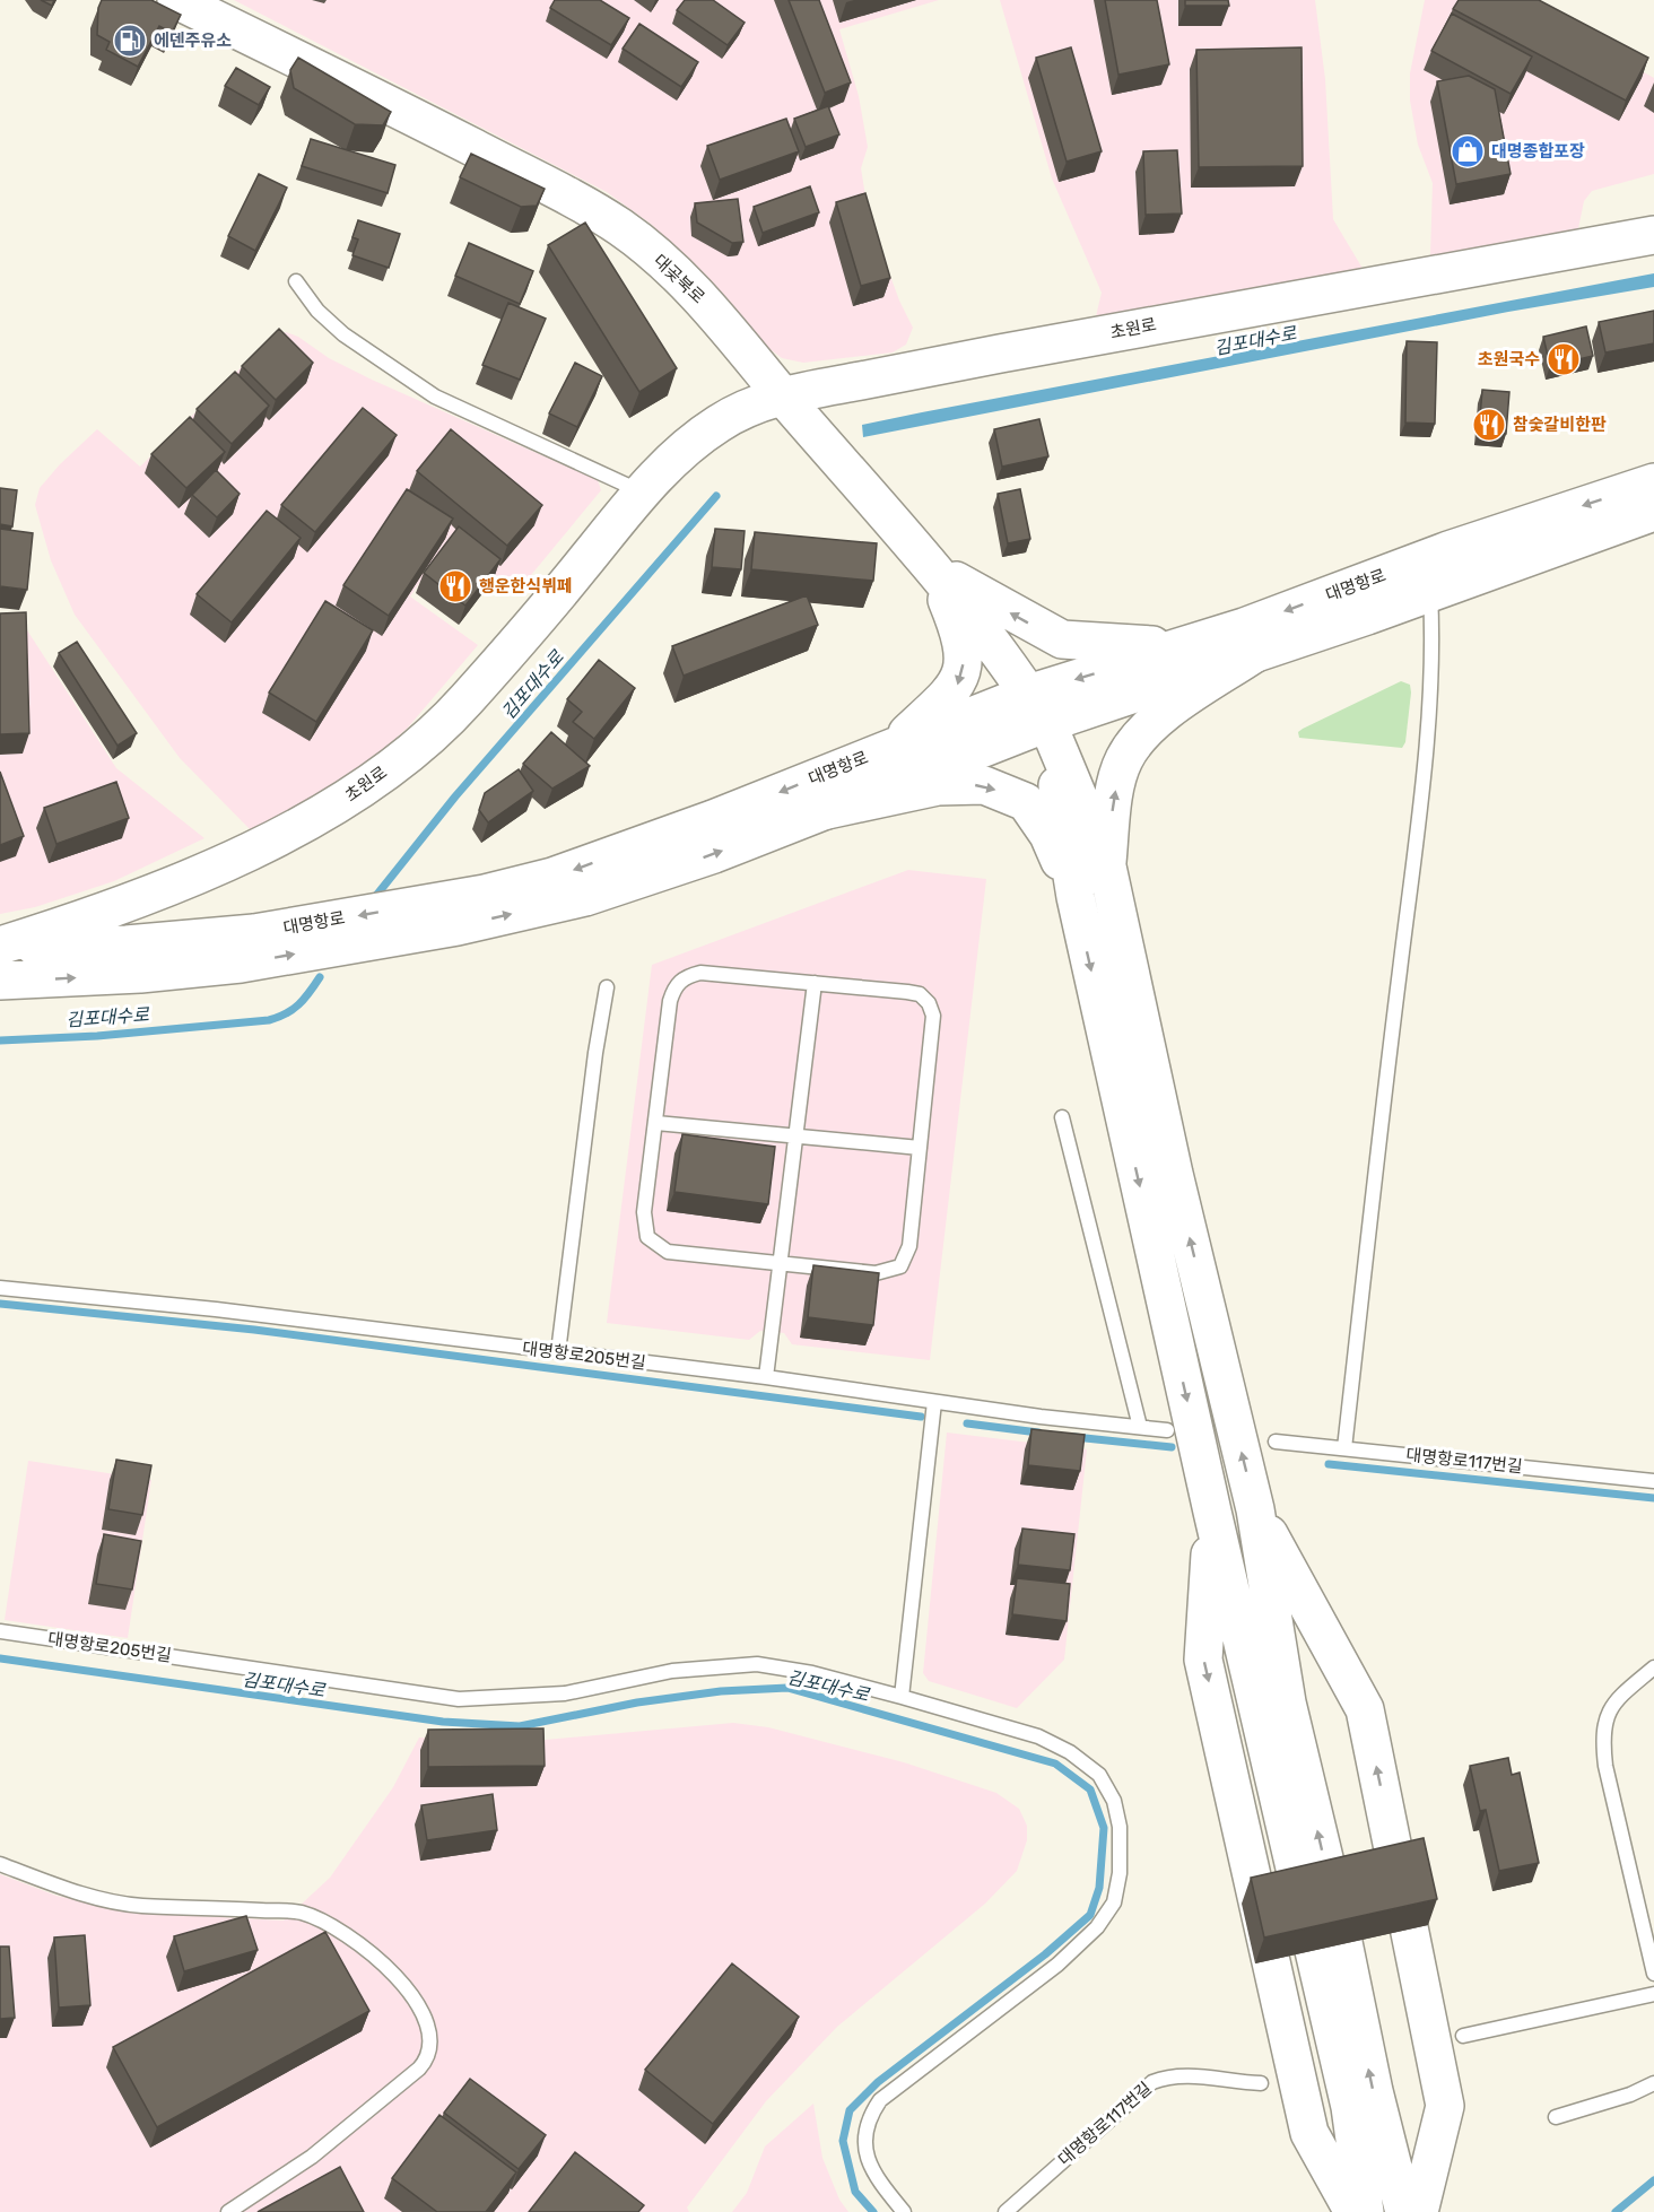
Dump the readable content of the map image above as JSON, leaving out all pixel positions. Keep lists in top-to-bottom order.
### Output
{
  "streets": {
    "main road": ["대곶북로", "초원로", "대명항로"],
    "lane": ["대명항로205번길", "대명항로117번길"]
  },
  "crossings": [
    ["대곶북로", "초원로"],
    ["대곶북로", "대명항로"],
    ["초원로", "대명항로"]
  ],
  "water": ["김포대수로"],
  "places": {
    "fuel station": ["에덴주유소"],
    "shop": ["대명종합포장"],
    "restaurant": ["초원국수", "참숯갈비한판", "행운한식뷔페"]
  }
}
